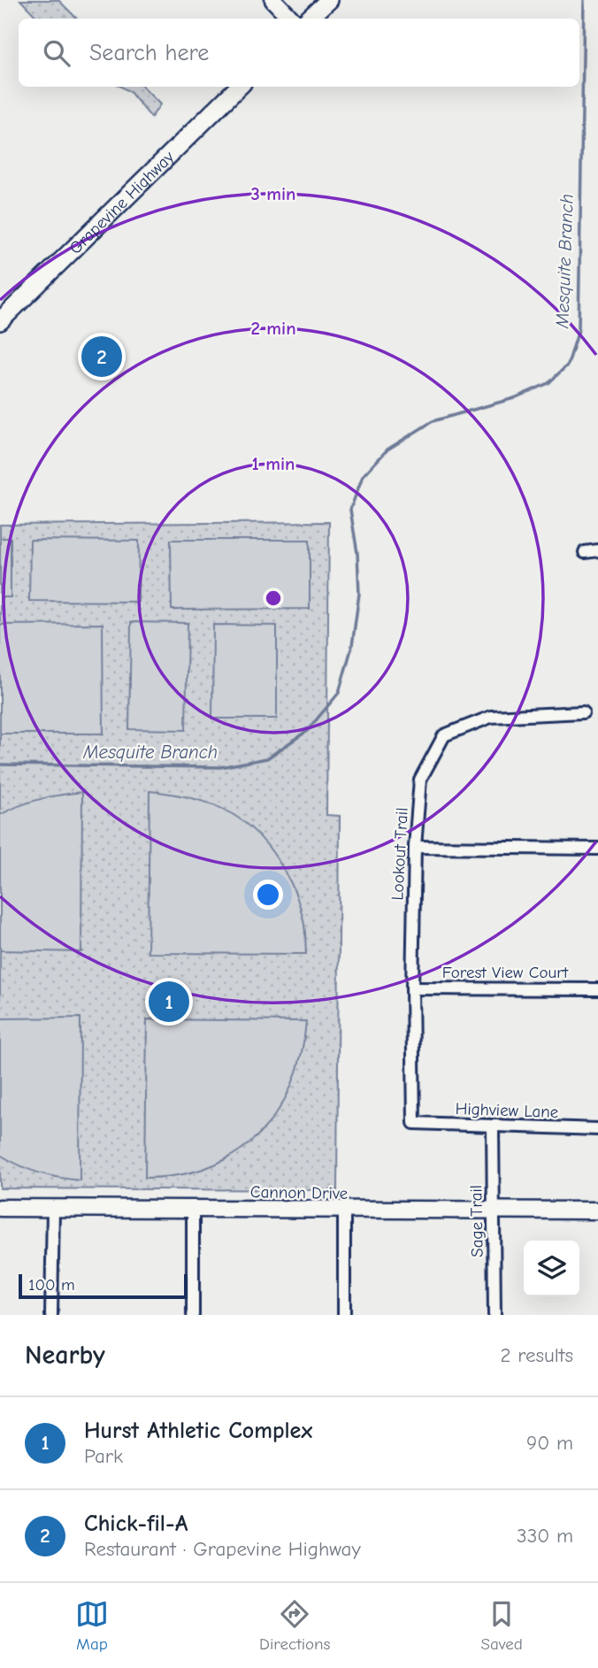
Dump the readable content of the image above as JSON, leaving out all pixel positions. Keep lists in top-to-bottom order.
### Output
{
  "streets": {
    "main road": ["Grapevine Highway"],
    "street": [
      "Lookout Trail",
      "Forest View Court",
      "Highview Lane",
      "Cannon Drive",
      "Sage Trail"
    ]
  },
  "crossings": [
    ["Lookout Trail", "Forest View Court"],
    ["Lookout Trail", "Highview Lane"],
    ["Highview Lane", "Sage Trail"],
    ["Cannon Drive", "Sage Trail"]
  ],
  "water": ["Mesquite Branch"],
  "scale_bar": "100 m",
  "page": {
    "search": "Search here",
    "pins": ["2", "1"],
    "scale": "100 m",
    "heading": ["Nearby", "2 results"],
    "list": [
      {
        "mark": "1",
        "name": "Hurst Athletic Complex",
        "note": "Park",
        "value": "90 m"
      },
      {
        "mark": "2",
        "name": "Chick-fil-A",
        "note": "Restaurant · Grapevine Highway",
        "value": "330 m"
      }
    ],
    "nav": ["Map", "Directions", "Saved"]
  },
  "rings": ["3 min", "2 min", "1 min"]
}
